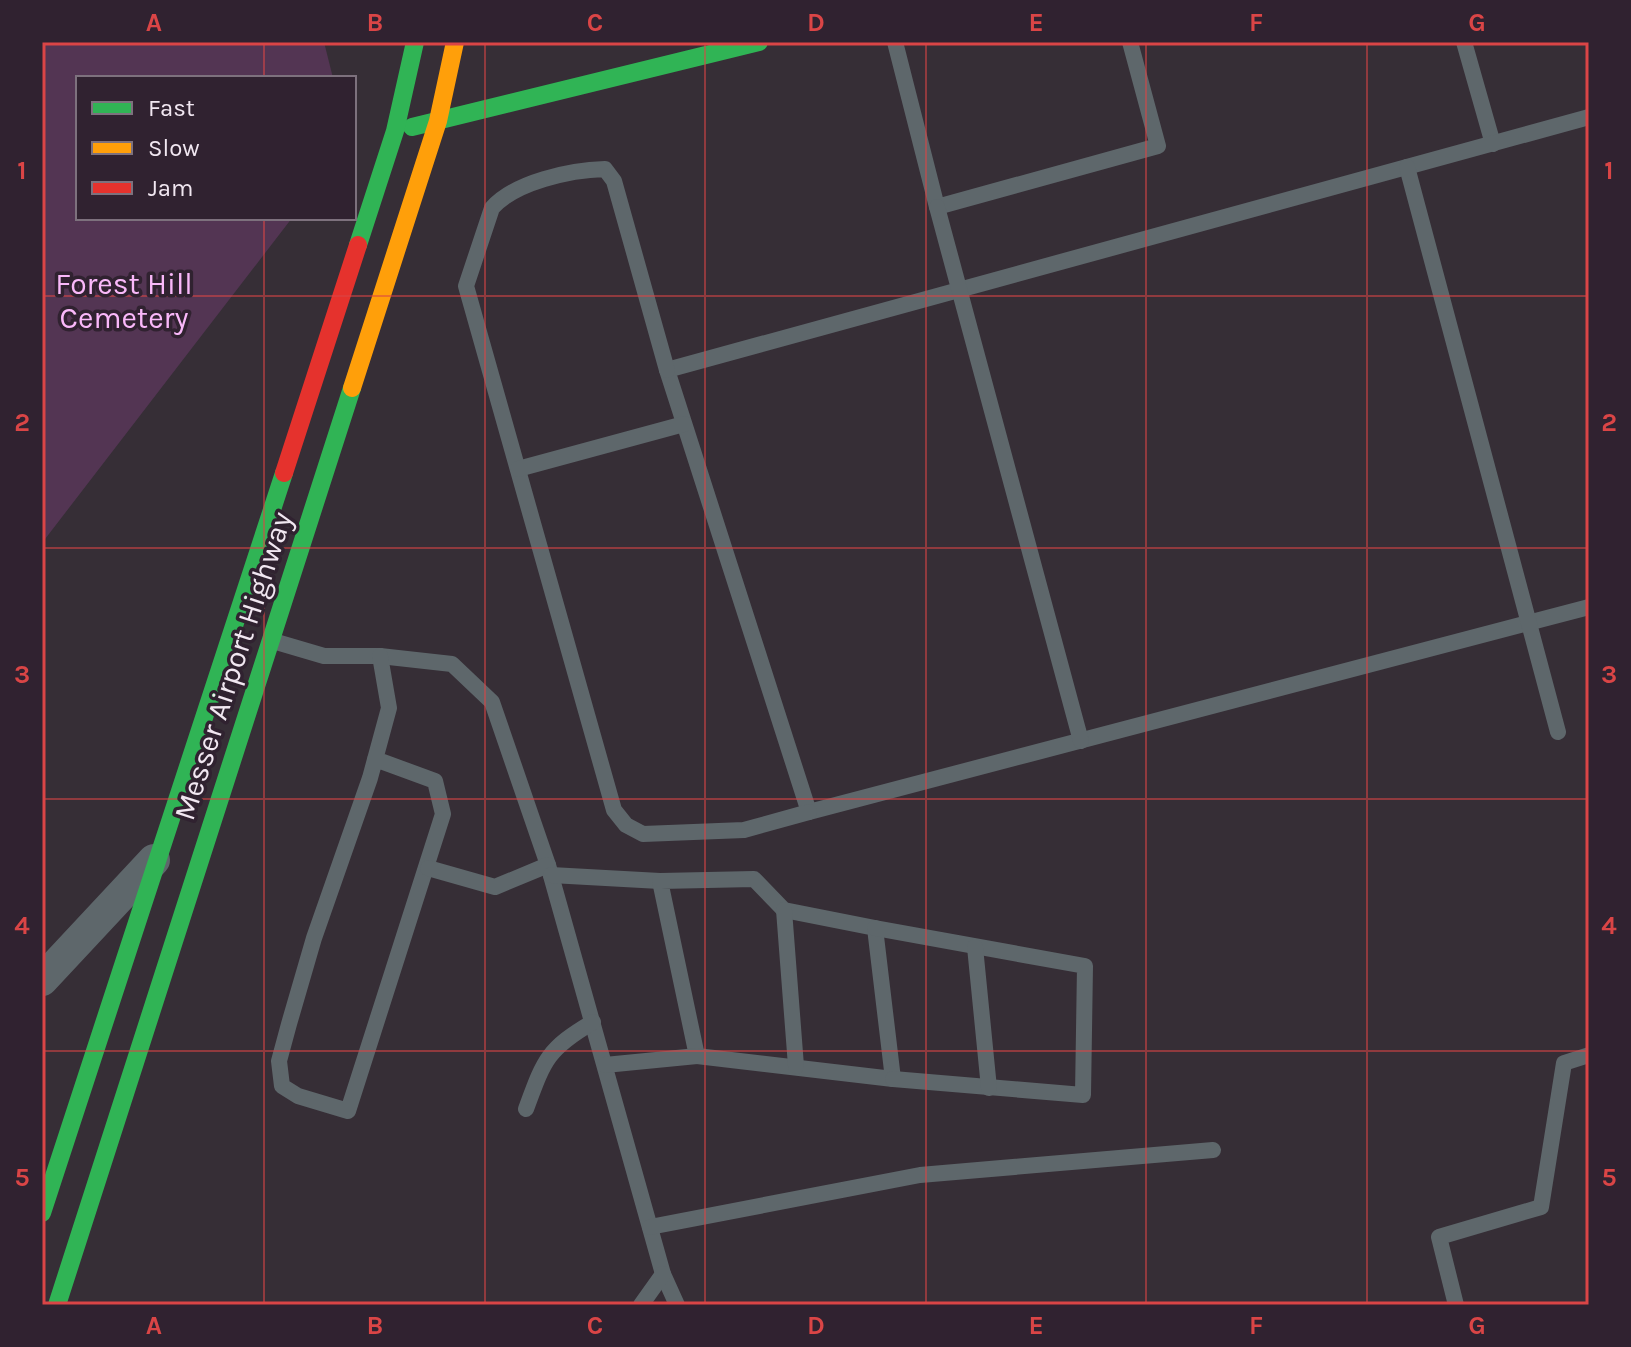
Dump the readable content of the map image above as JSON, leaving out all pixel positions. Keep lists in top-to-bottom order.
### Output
{
  "streets": {
    "main road": ["Messer Airport Highway"]
  },
  "parks": ["Forest Hill Cemetery"],
  "legend": ["Fast", "Slow", "Jam"],
  "grid": {
    "columns": [
      "A",
      "B",
      "C",
      "D",
      "E",
      "F",
      "G"
    ],
    "rows": [
      "1",
      "2",
      "3",
      "4",
      "5"
    ]
  }
}
